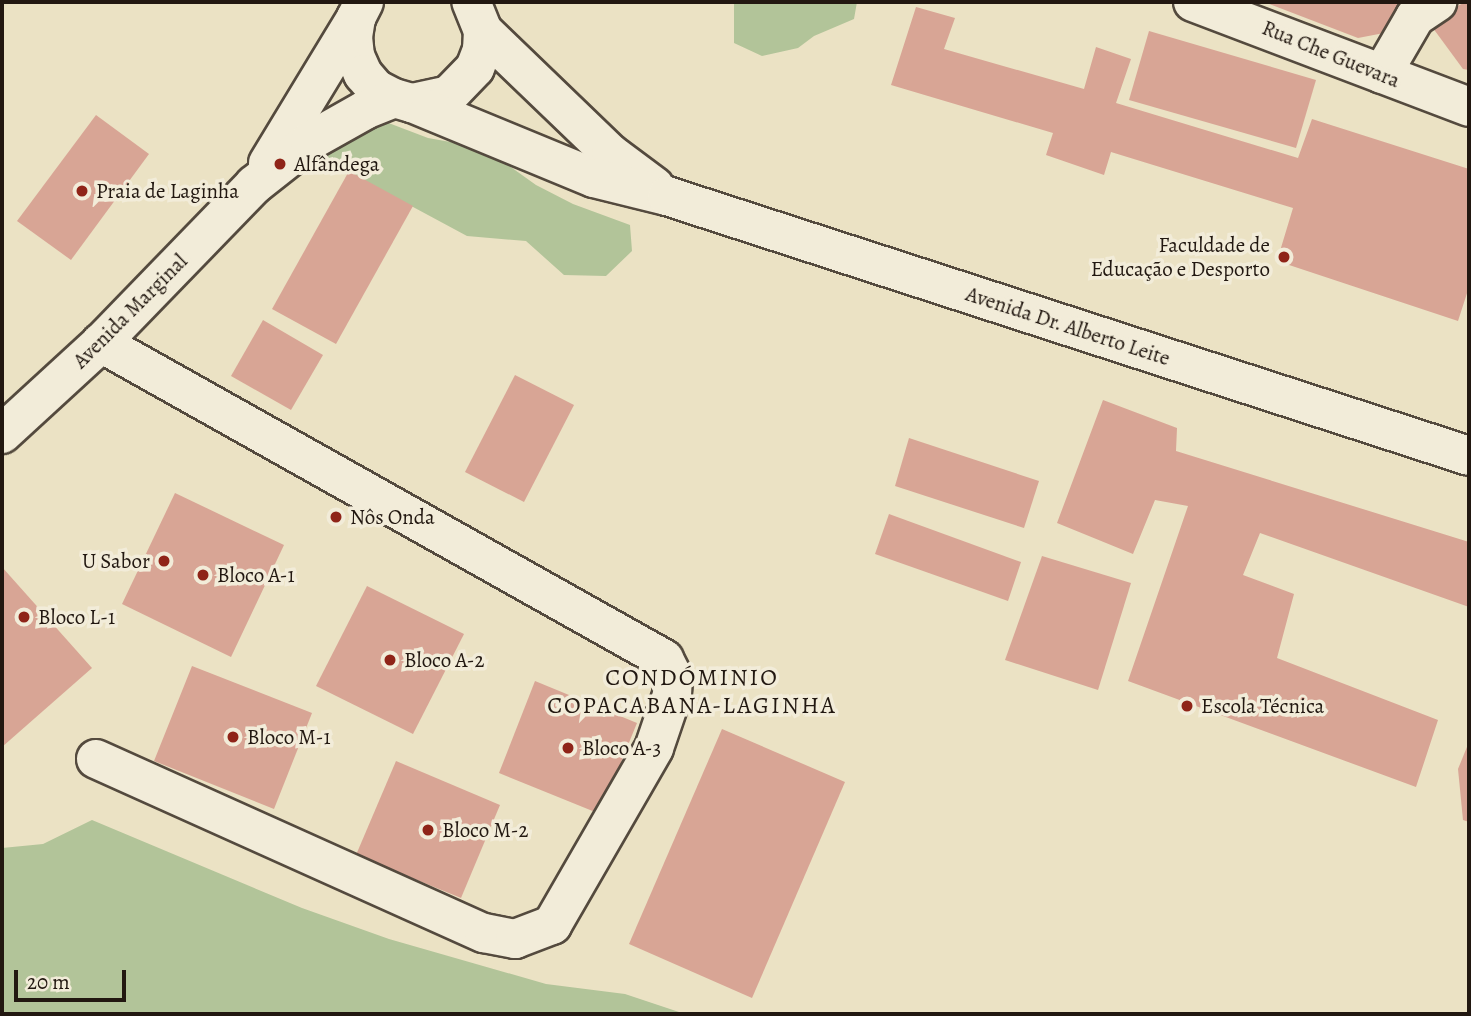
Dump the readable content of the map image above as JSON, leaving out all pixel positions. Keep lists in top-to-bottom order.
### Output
{
  "streets": {
    "street": ["Rua Che Guevara", "Avenida Marginal", "Avenida Dr. Alberto Leite"]
  },
  "crossings": [
    ["Avenida Marginal", "Avenida Dr. Alberto Leite"]
  ],
  "districts": ["CONDÓMINIO COPACABANA-LAGINHA"],
  "places": [
    "Alfândega",
    "Praia de Laginha",
    "Faculdade de Educação e Desporto",
    "Nôs Onda",
    "U Sabor",
    "Bloco A-1",
    "Bloco L-1",
    "Bloco A-2",
    "Escola Técnica",
    "Bloco M-1",
    "Bloco A-3",
    "Bloco M-2"
  ],
  "scale_bar": "20 m"
}
